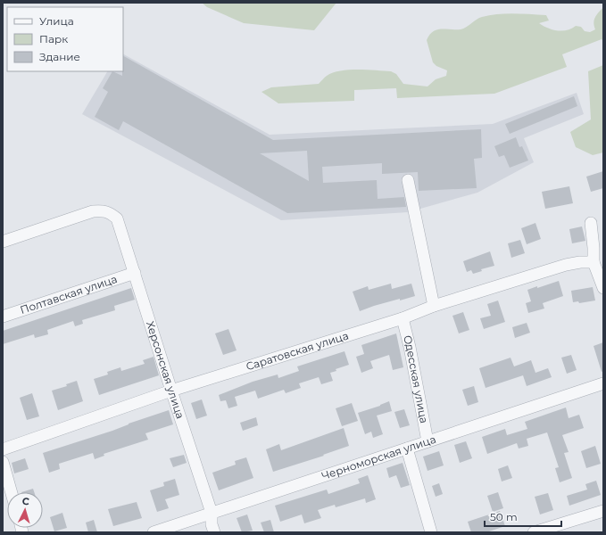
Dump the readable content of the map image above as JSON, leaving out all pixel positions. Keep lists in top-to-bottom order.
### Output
{
  "streets": {
    "street": [
      "Полтавская улица",
      "Саратовская улица",
      "Херсонская улица",
      "Одесская улица",
      "Черноморская улица"
    ]
  },
  "crossings": [
    ["Полтавская улица", "Херсонская улица"],
    ["Саратовская улица", "Херсонская улица"],
    ["Саратовская улица", "Одесская улица"],
    ["Херсонская улица", "Черноморская улица"],
    ["Одесская улица", "Черноморская улица"]
  ],
  "legend": ["Улица", "Парк", "Здание"],
  "scale_bar": "50 m",
  "north": "top"
}
